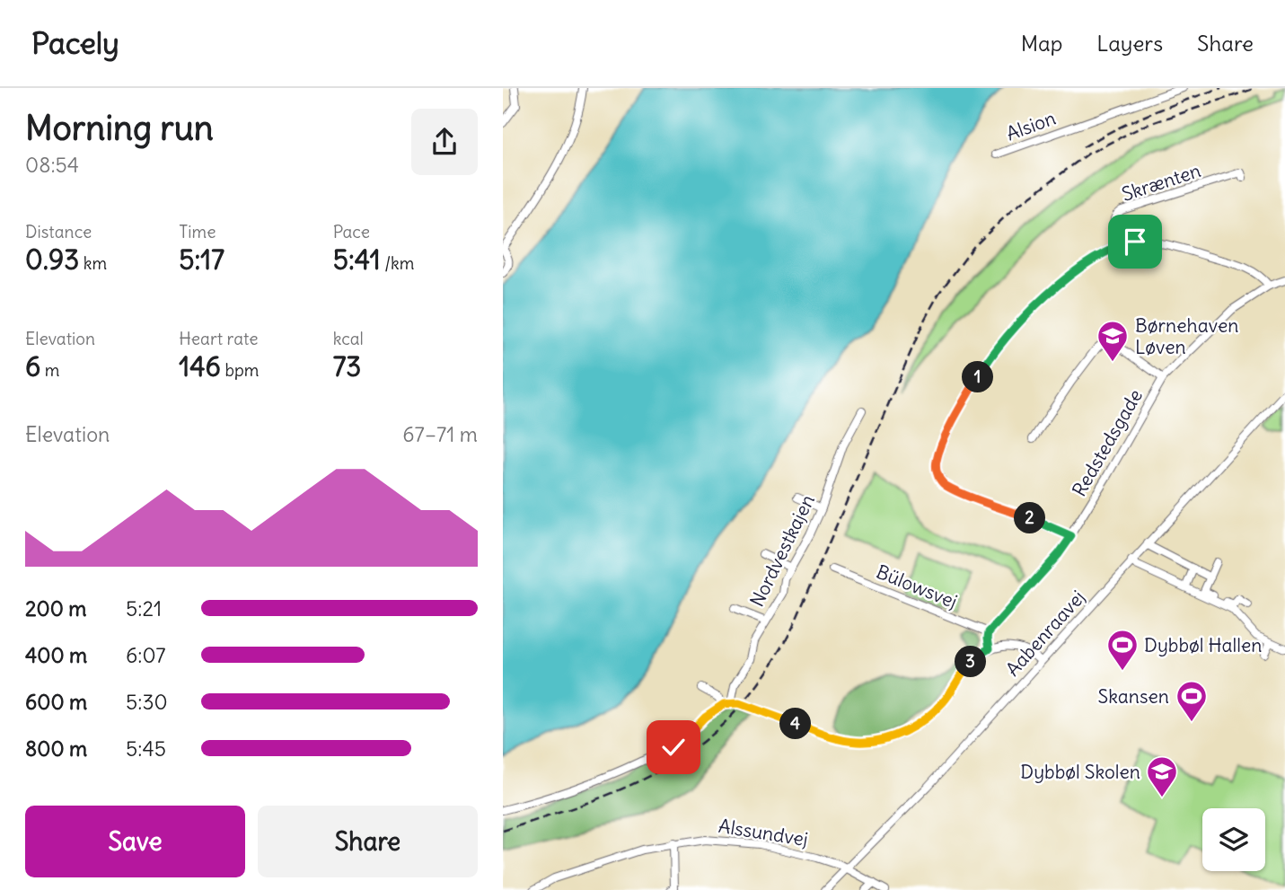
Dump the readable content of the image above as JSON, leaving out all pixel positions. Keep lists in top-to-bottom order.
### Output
{
  "streets": {
    "street": [
      "Alsion",
      "Skrænten",
      "Redstedsgade",
      "Nordvestkajen",
      "Bülowsvej",
      "Aabenraavej",
      "Alssundvej"
    ]
  },
  "crossings": [
    ["Redstedsgade", "Bülowsvej"],
    ["Aabenraavej", "Alssundvej"]
  ],
  "places": {
    "school or university": ["Børnehaven Løven", "Dybbøl Skolen"],
    "sports": ["Dybbøl Hallen", "Skansen"]
  },
  "page": {
    "header": "Pacely",
    "nav": ["Map", "Layers", "Share"],
    "heading": ["Morning run", "08:54"],
    "stats": [
      ["Distance", "0.93 km"],
      ["Time", "5:17"],
      ["Pace", "5:41 /km"],
      ["Elevation", "6 m"],
      ["Heart rate", "146 bpm"],
      ["kcal", "73"]
    ],
    "pins": [
      "1",
      "2",
      "3",
      "4"
    ],
    "chart": ["Elevation", "67–71 m"],
    "list": [
      {
        "name": "200 m",
        "note": "5:21"
      },
      {
        "name": "400 m",
        "note": "6:07"
      },
      {
        "name": "600 m",
        "note": "5:30"
      },
      {
        "name": "800 m",
        "note": "5:45"
      }
    ],
    "buttons": ["Save", "Share"]
  }
}
